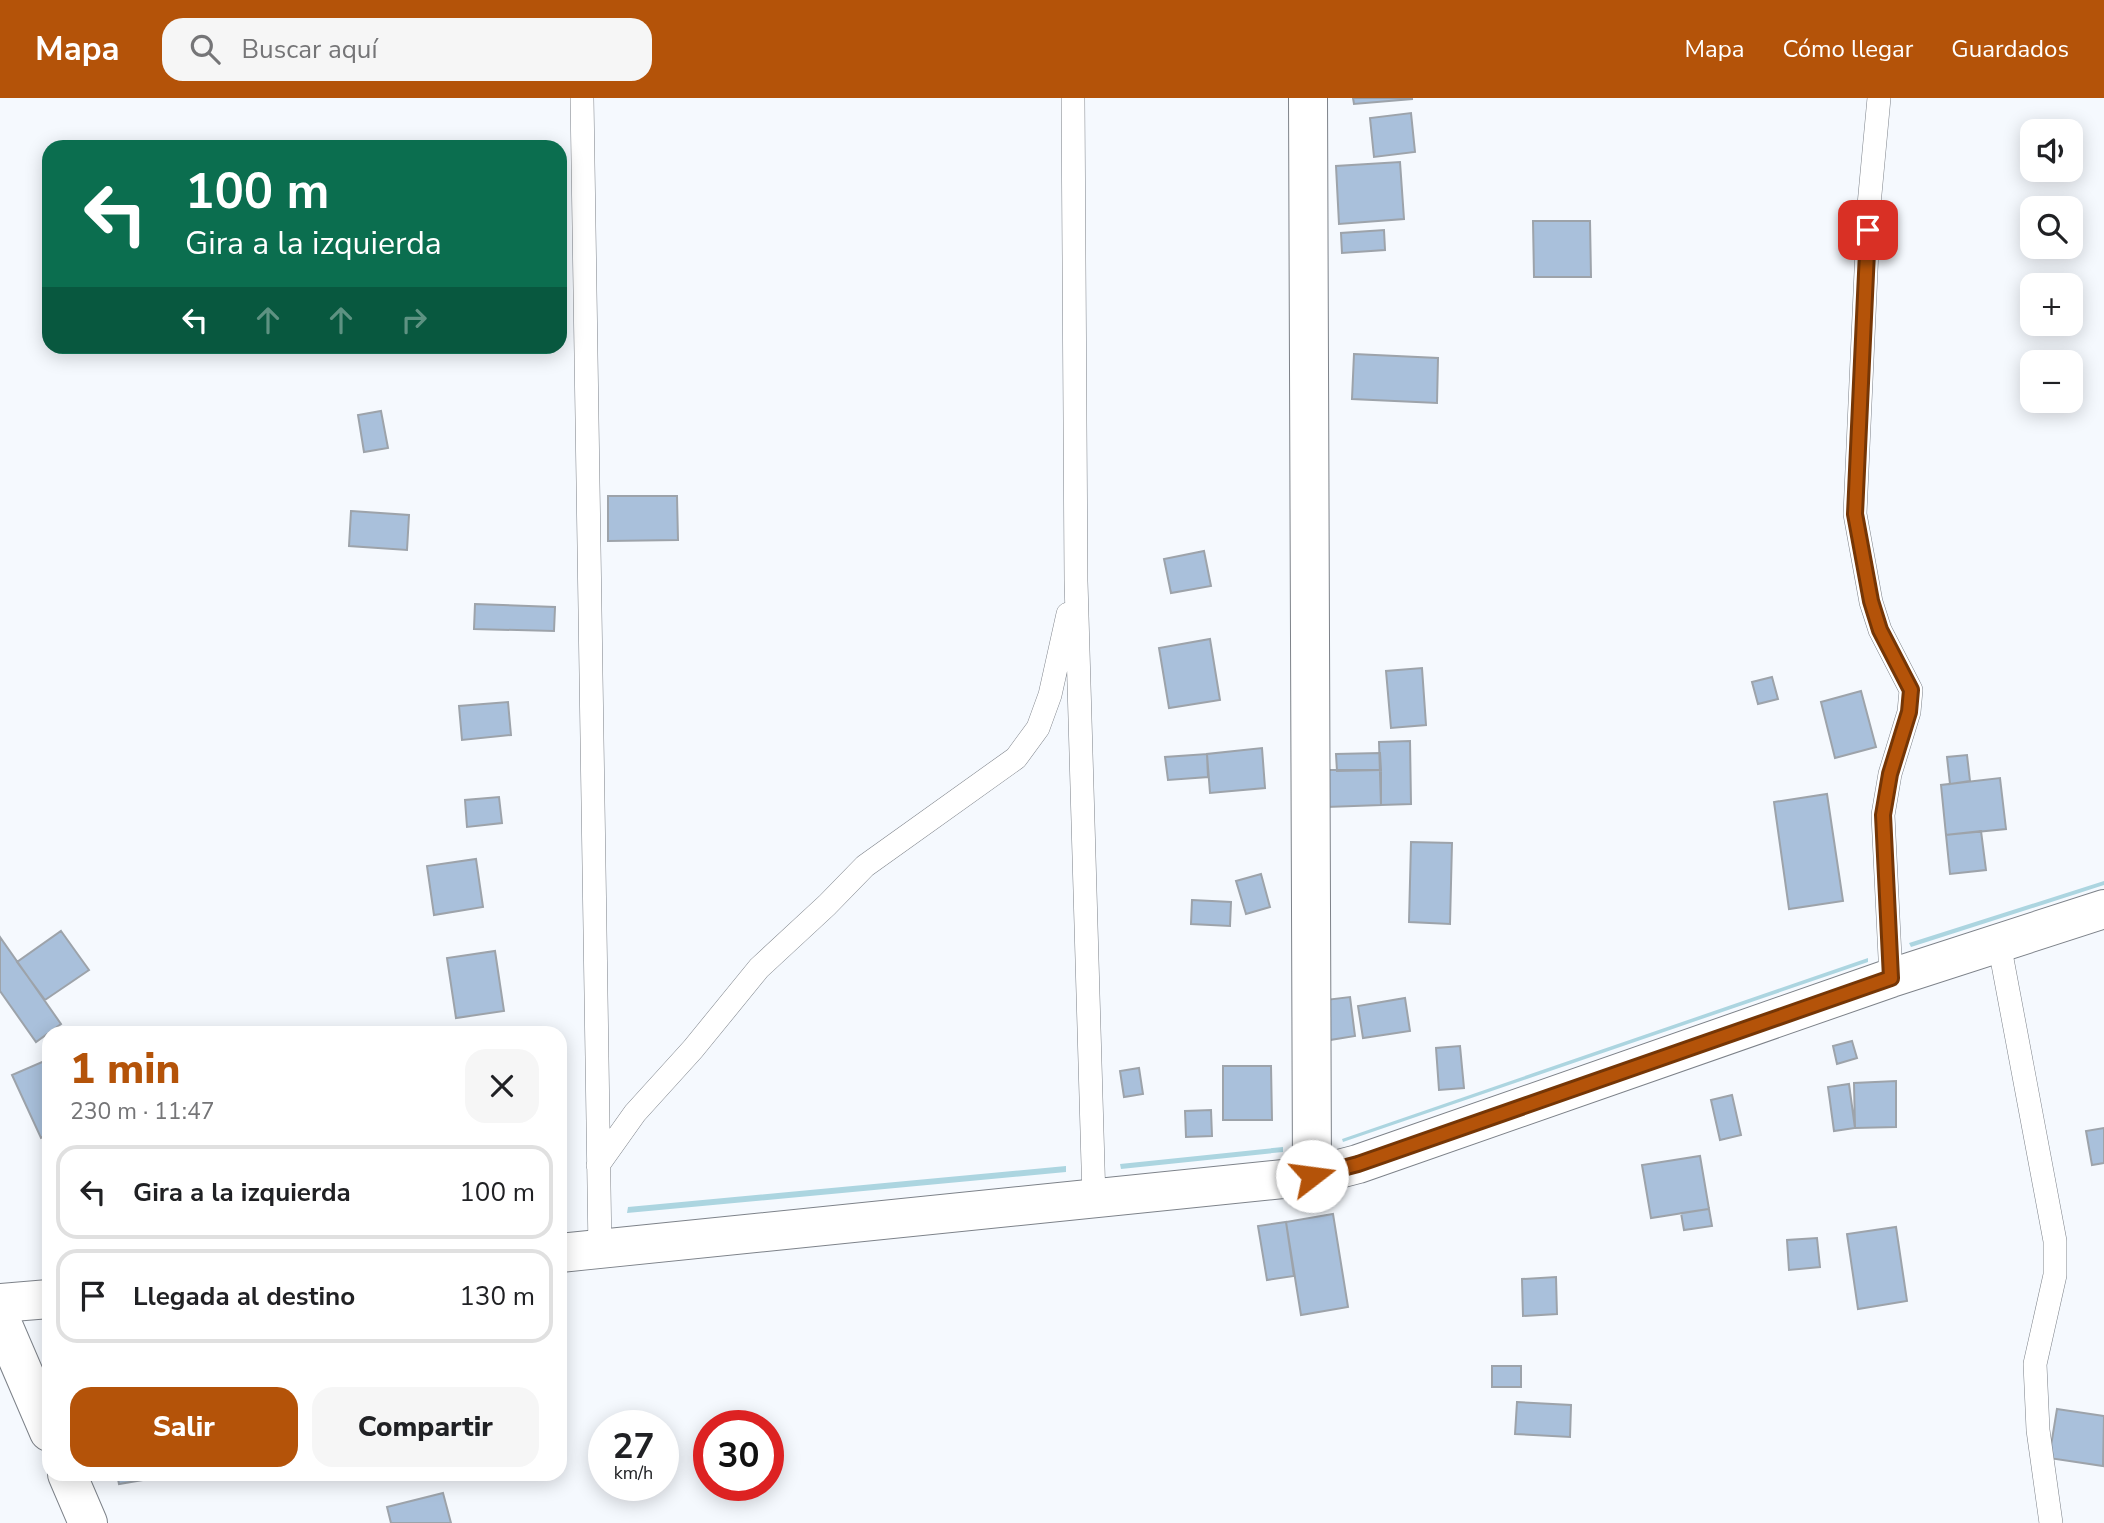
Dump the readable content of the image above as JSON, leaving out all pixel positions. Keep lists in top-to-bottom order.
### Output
{
  "page": {
    "header": "Mapa",
    "search": "Buscar aquí",
    "nav": ["Mapa", "Cómo llegar", "Guardados"],
    "map_buttons": ["+", "−"],
    "turn": ["100 m", "Gira a la izquierda"],
    "heading": ["1 min", "230 m · 11:47"],
    "list": [
      {
        "name": "Gira a la izquierda",
        "value": "100 m"
      },
      {
        "name": "Llegada al destino",
        "value": "130 m"
      }
    ],
    "buttons": ["Salir", "Compartir"],
    "speed": "27 km/h",
    "limit": "30"
  }
}
